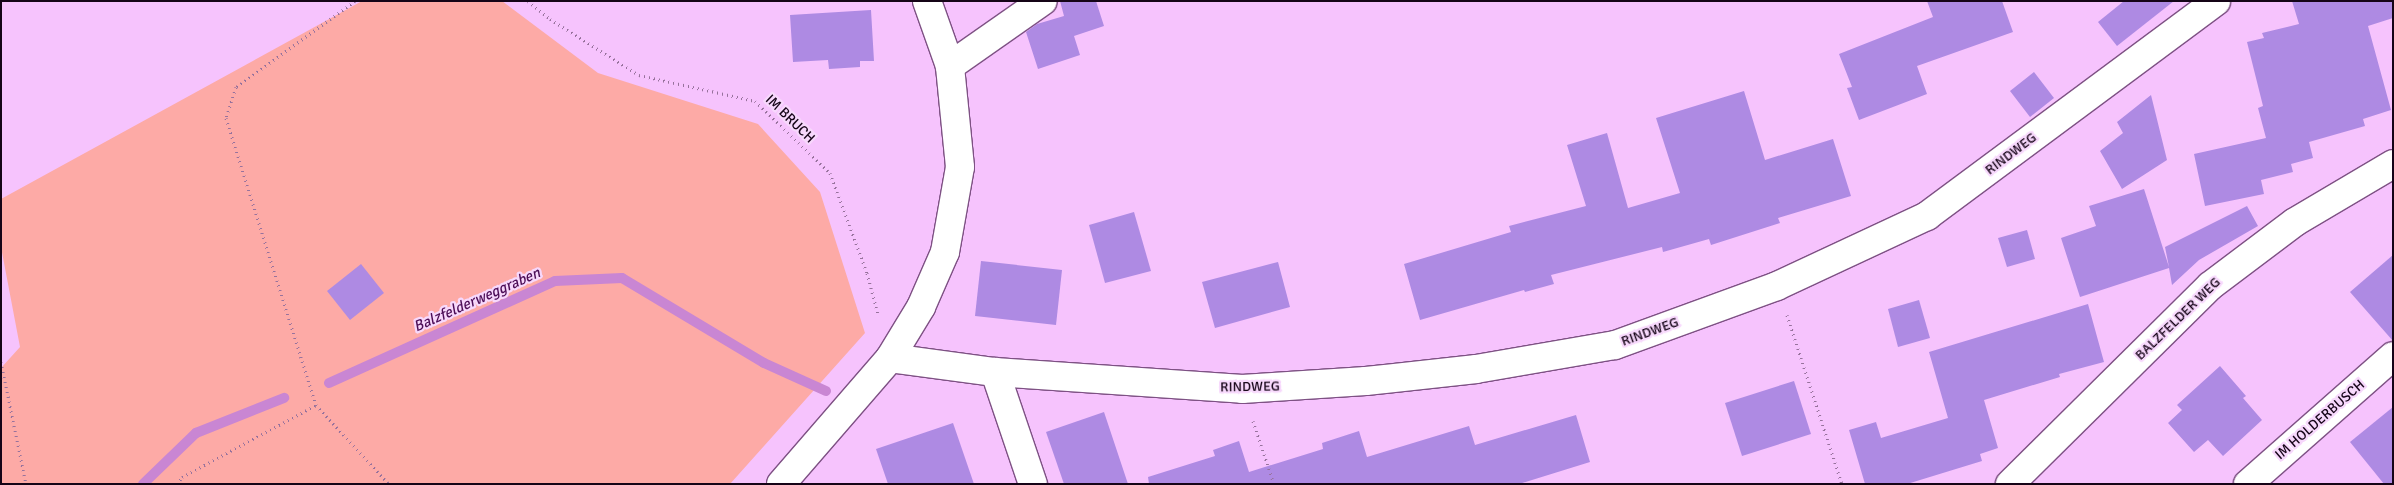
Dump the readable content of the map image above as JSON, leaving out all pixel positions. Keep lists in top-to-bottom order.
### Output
{
  "streets": {
    "street": ["RINDWEG", "BALZFELDER WEG", "IM HOLDERBUSCH"],
    "path": ["IM BRUCH"]
  },
  "crossings": [
    ["IM BRUCH", "RINDWEG"]
  ],
  "water": ["Balzfelderweggraben"]
}
